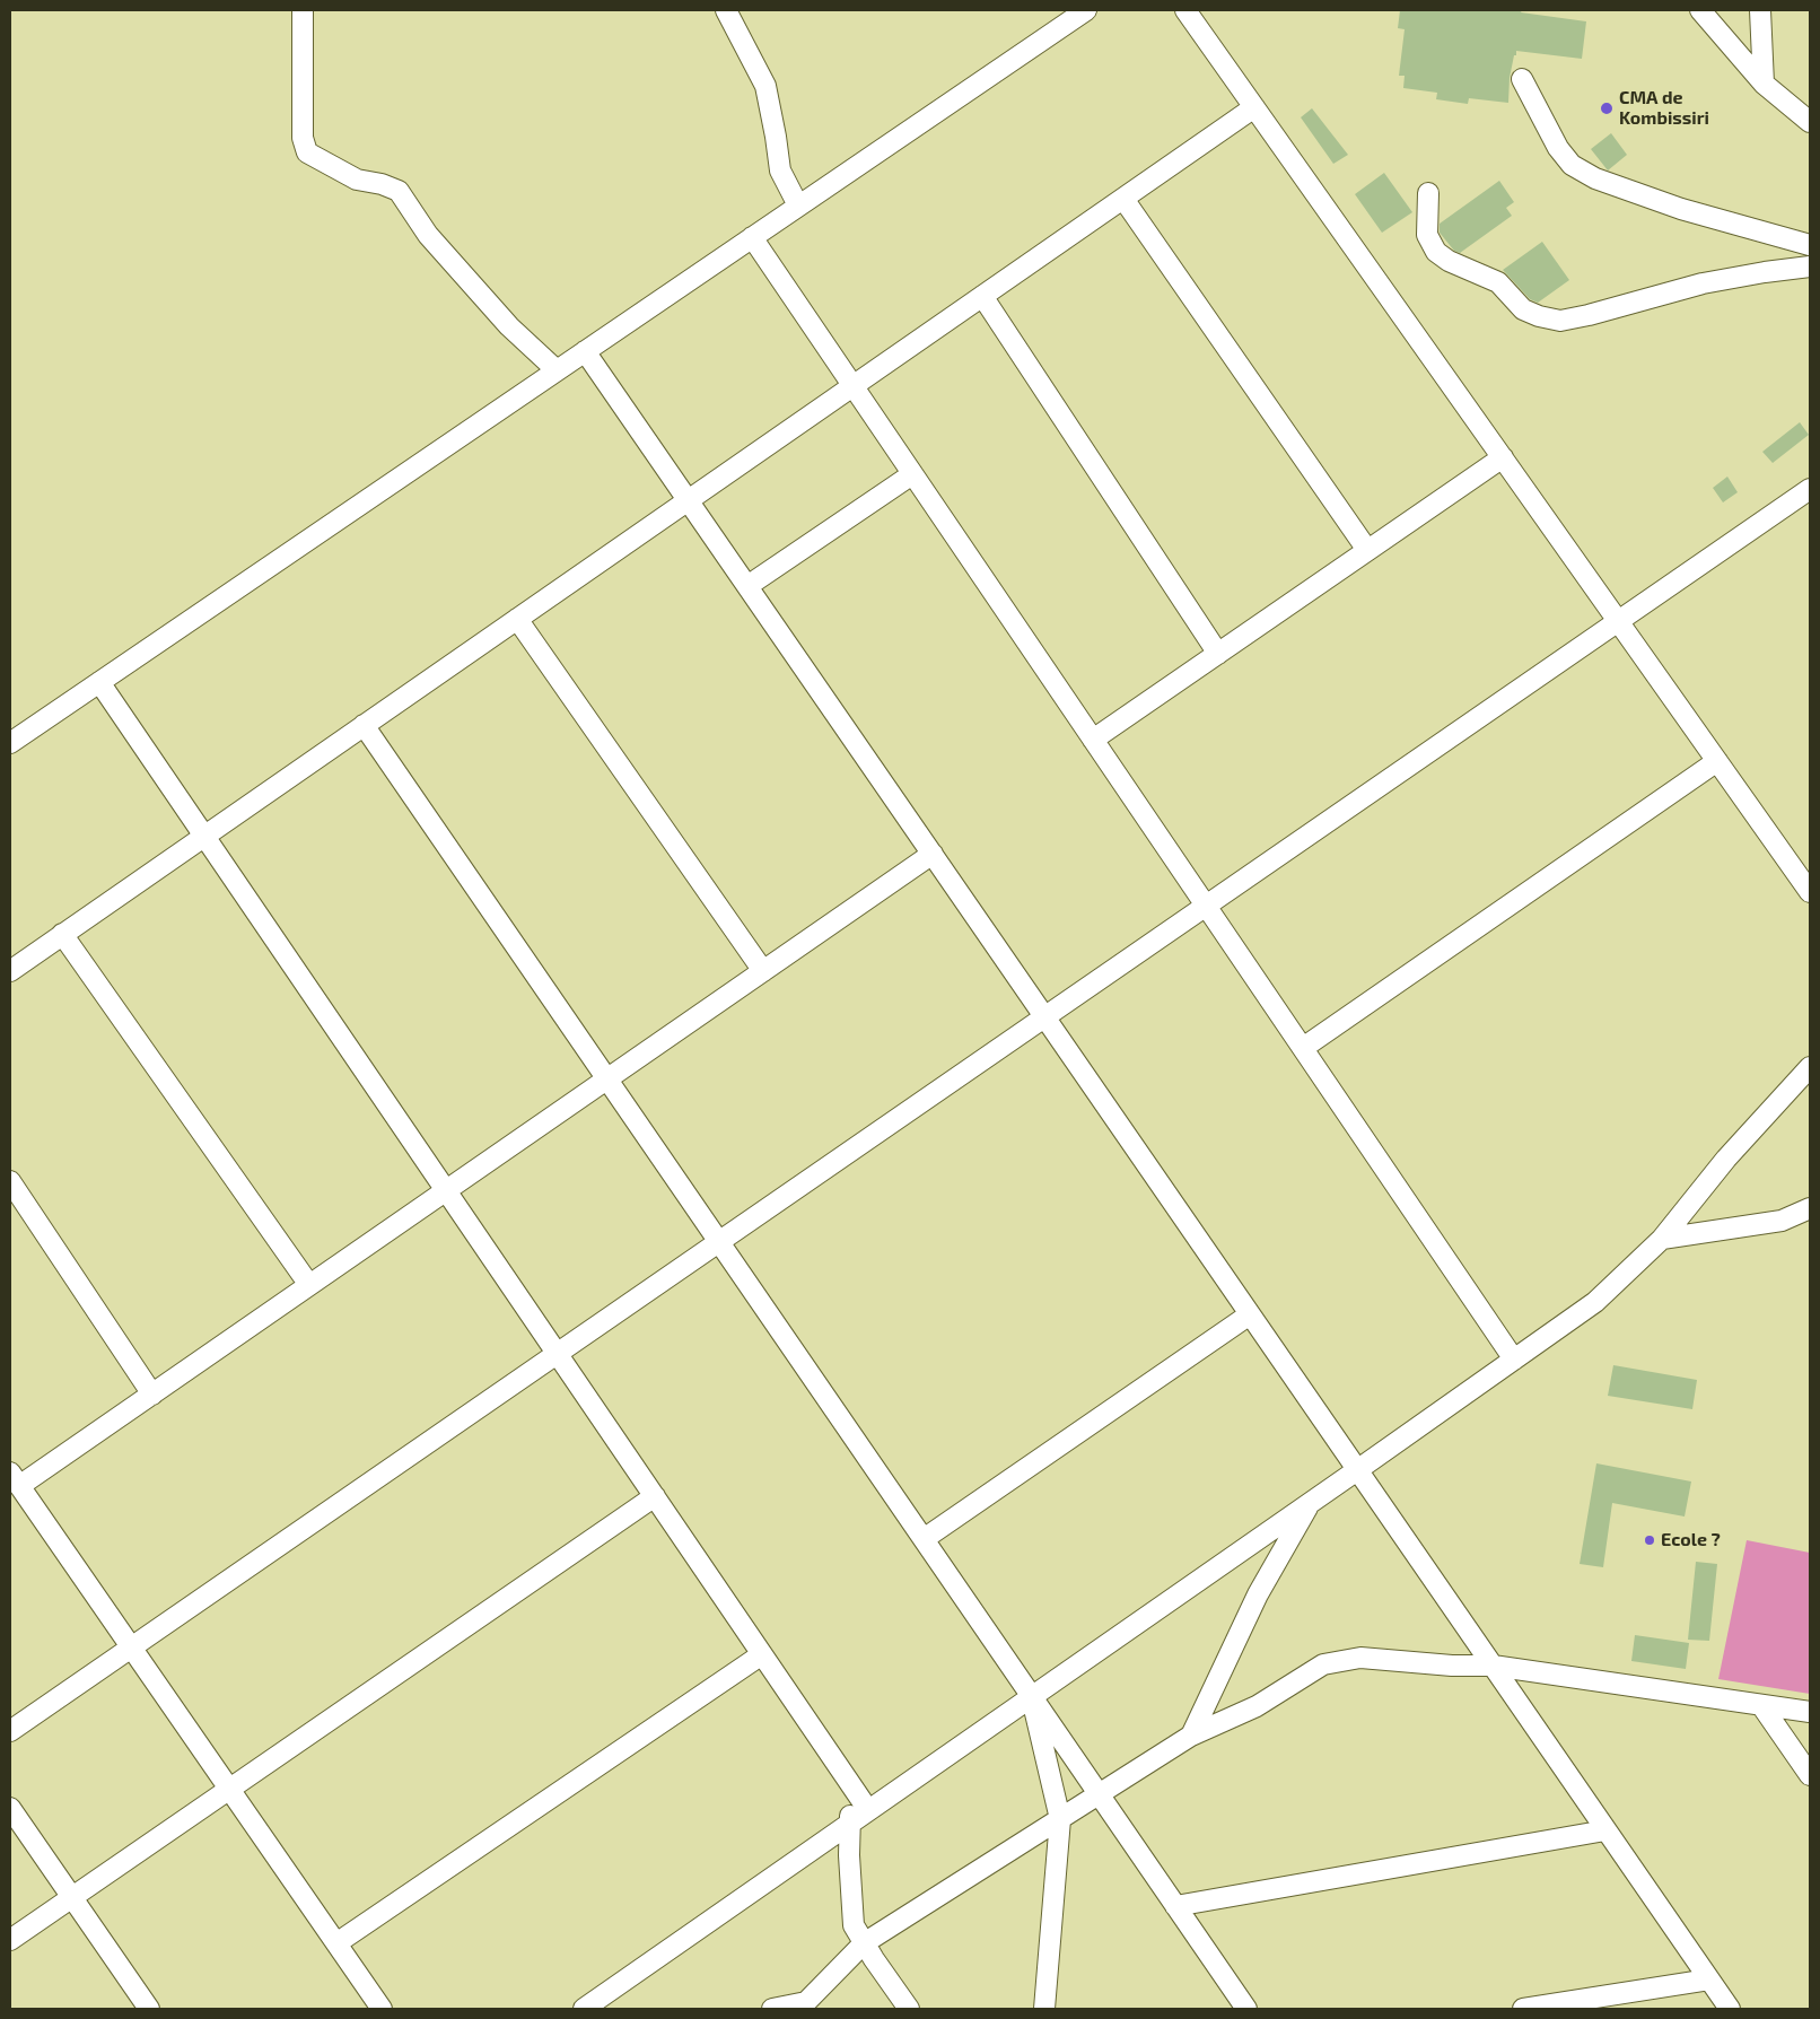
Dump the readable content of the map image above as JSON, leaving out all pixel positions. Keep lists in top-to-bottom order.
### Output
{
  "places": ["CMA de Kombissiri", "Ecole ?"]
}
